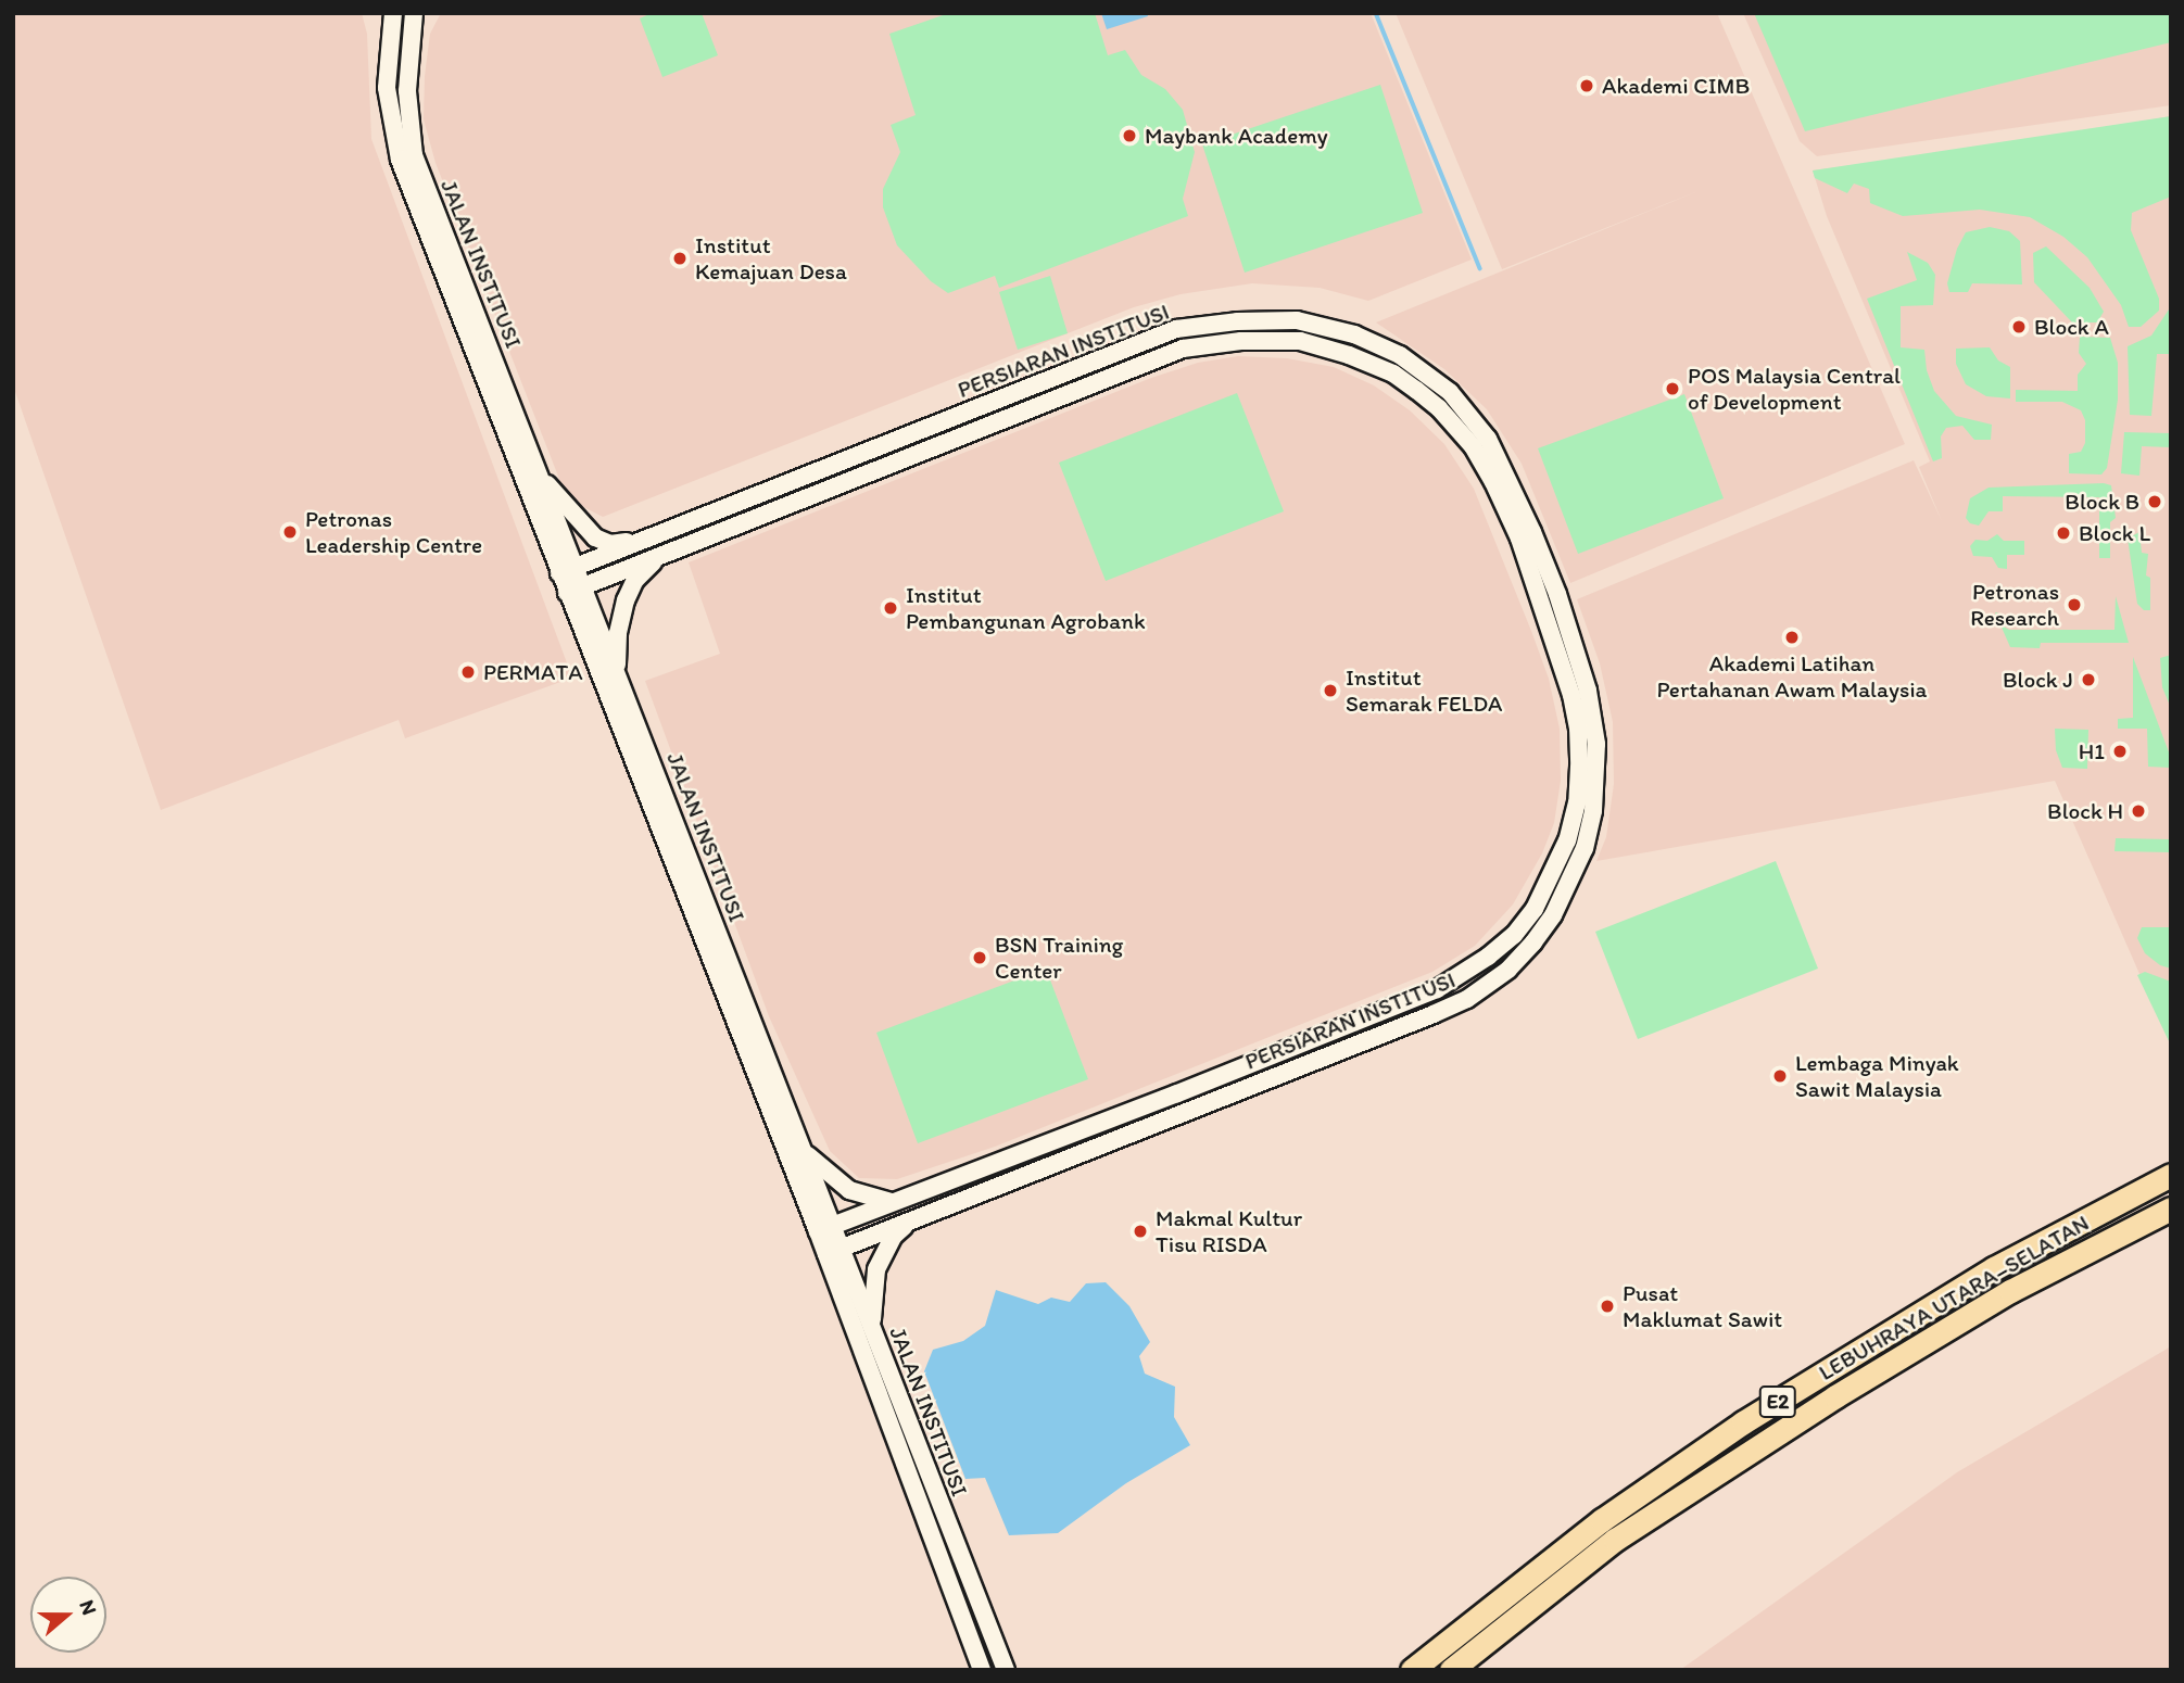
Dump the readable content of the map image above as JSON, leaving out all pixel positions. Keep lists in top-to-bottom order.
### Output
{
  "streets": {
    "highway": ["LEBUHRAYA UTARA–SELATAN", "E2"],
    "street": ["JALAN INSTITUSI", "PERSIARAN INSTITUSI"]
  },
  "crossings": [
    ["JALAN INSTITUSI", "PERSIARAN INSTITUSI"]
  ],
  "places": [
    "Akademi CIMB",
    "Maybank Academy",
    "Institut Kemajuan Desa",
    "Block A",
    "POS Malaysia Central of Development",
    "Block B",
    "Petronas Leadership Centre",
    "Block L",
    "Petronas Research",
    "Institut Pembangunan Agrobank",
    "Akademi Latihan Pertahanan Awam Malaysia",
    "PERMATA",
    "Block J",
    "Institut Semarak FELDA",
    "H1",
    "Block H",
    "BSN Training Center",
    "Lembaga Minyak Sawit Malaysia",
    "Makmal Kultur Tisu RISDA",
    "Pusat Maklumat Sawit"
  ],
  "north": "right"
}
